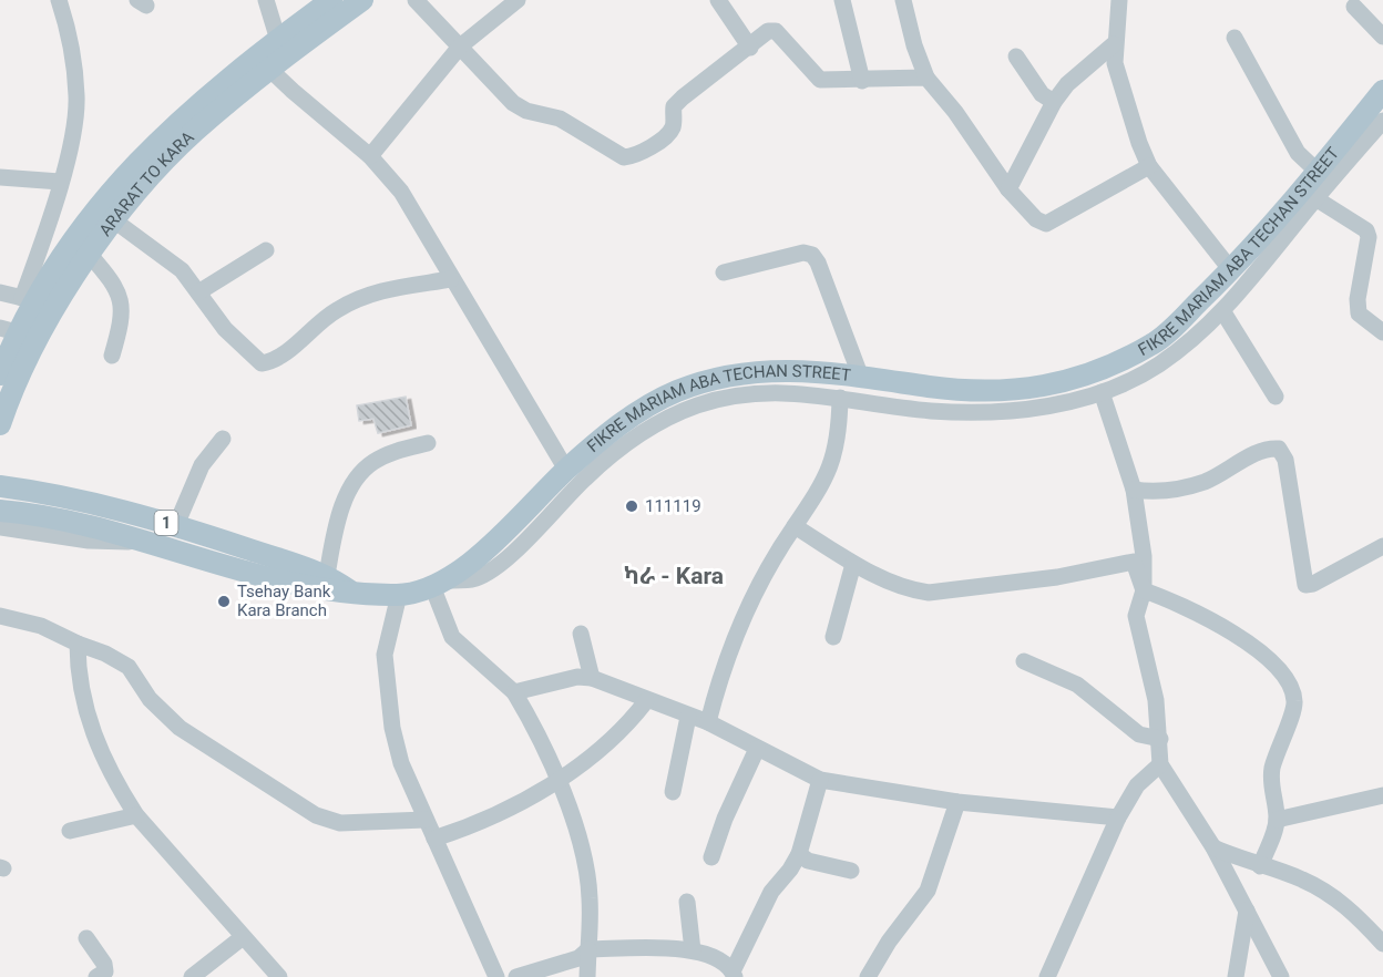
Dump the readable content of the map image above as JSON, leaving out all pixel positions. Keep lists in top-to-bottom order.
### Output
{
  "streets": {
    "main road": ["ARARAT TO KARA", "FIKRE MARIAM ABA TECHAN STREET", "1"]
  },
  "crossings": [
    ["FIKRE MARIAM ABA TECHAN STREET", "1"]
  ],
  "districts": ["ካራ - Kara"],
  "places": ["111119", "Tsehay Bank Kara Branch"]
}
